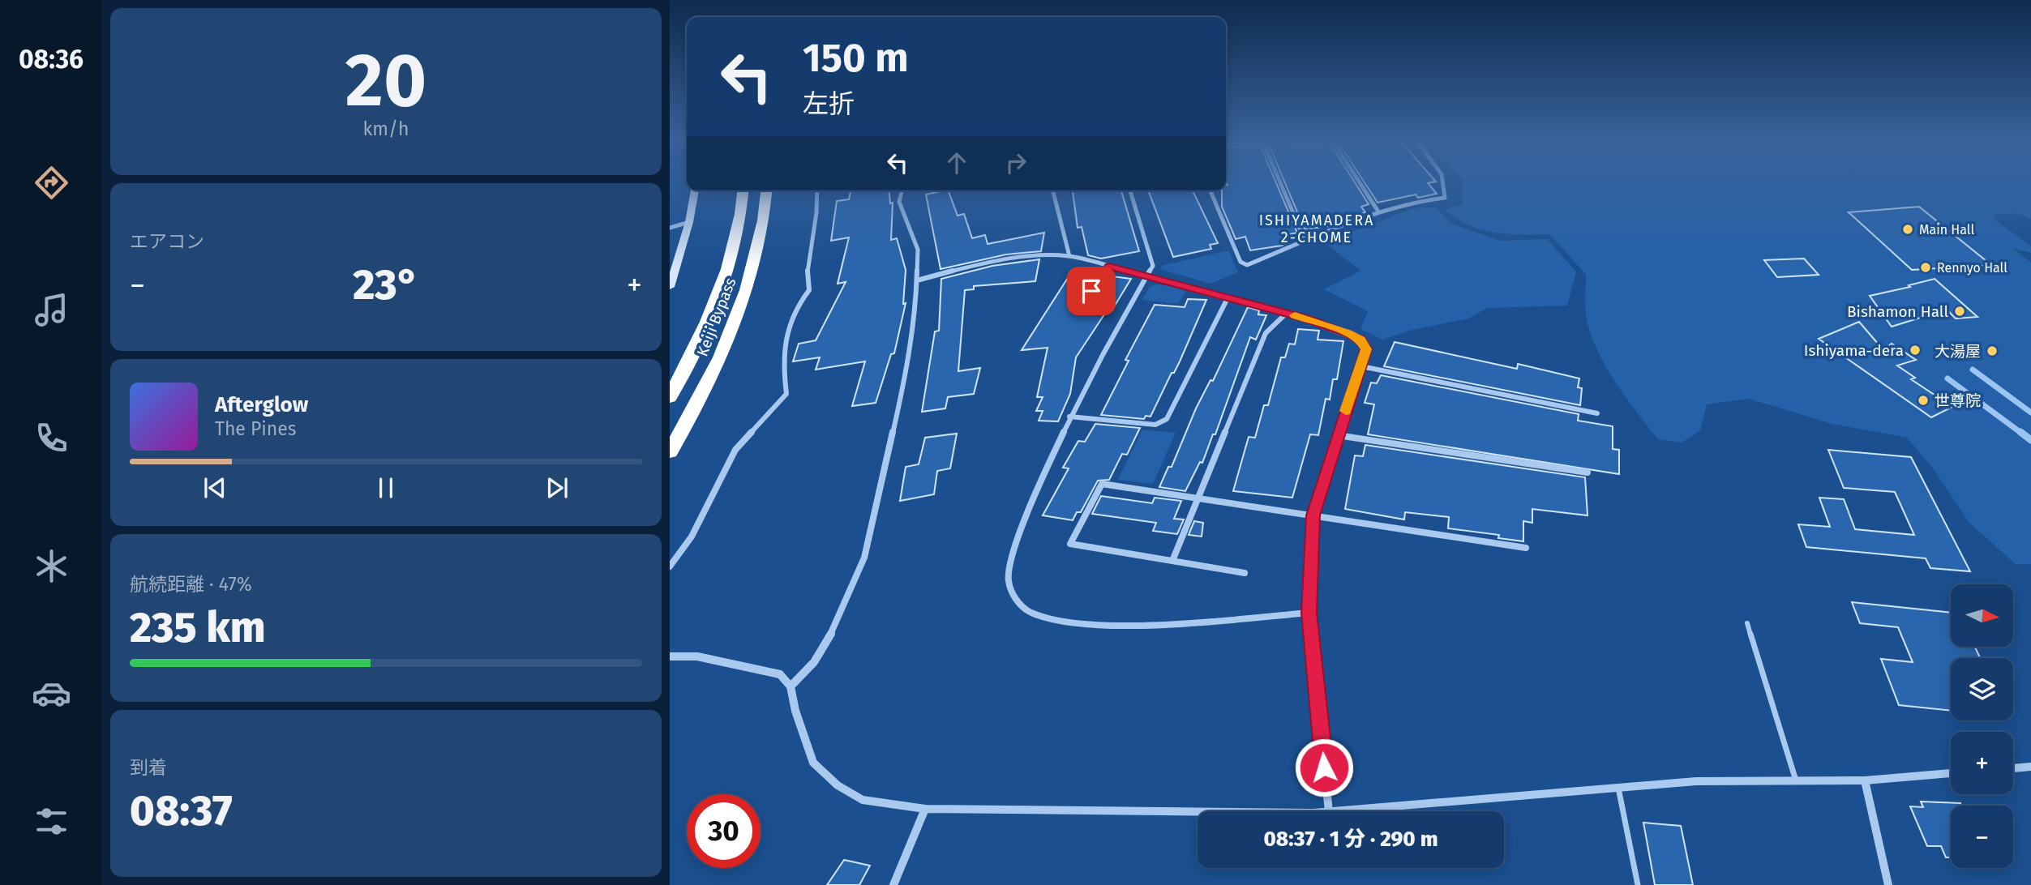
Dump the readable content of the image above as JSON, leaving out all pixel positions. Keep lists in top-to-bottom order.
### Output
{
  "streets": {
    "highway": ["Keiji Bypass"]
  },
  "districts": ["ISHIYAMADERA 2-CHOME"],
  "places": [
    "Main Hall",
    "Rennyo Hall",
    "Bishamon Hall",
    "Ishiyama-dera",
    "大湯屋",
    "世尊院"
  ],
  "north": "right",
  "page": {
    "tabs": "08:36",
    "tile": [
      ["20", "km/h"],
      "エアコン",
      ["航続距離 · 47%", "235 km"],
      ["到着", "08:37"]
    ],
    "turn": ["150 m", "左折"],
    "heat": ["−", "23°", "+"],
    "song": ["Afterglow", "The Pines"],
    "map_buttons": ["+", "−"],
    "limit": "30",
    "trip": "08:37 · 1 分 · 290 m"
  }
}
